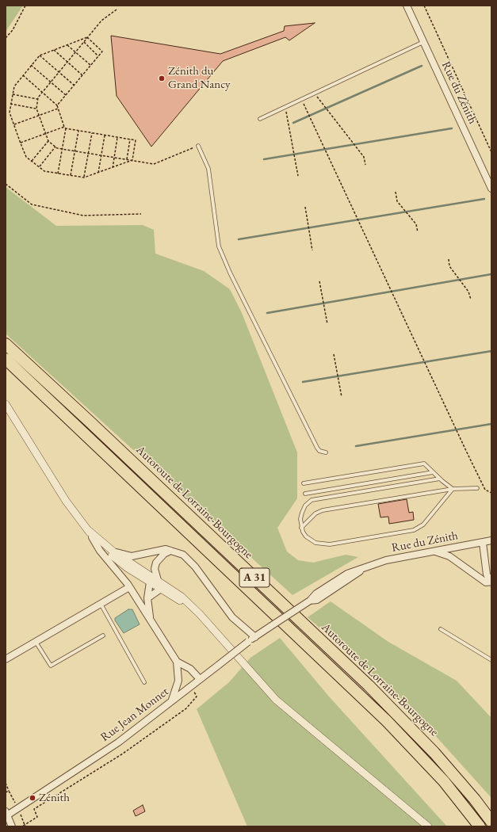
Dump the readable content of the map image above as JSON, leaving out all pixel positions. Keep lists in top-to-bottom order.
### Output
{
  "streets": {
    "highway": ["Autoroute de Lorraine-Bourgogne", "A 31"],
    "street": ["Rue du Zénith", "Rue Jean Monnet"]
  },
  "crossings": [
    ["Rue du Zénith", "Rue Jean Monnet"]
  ],
  "places": ["Zénith du Grand Nancy", "Zénith"]
}
